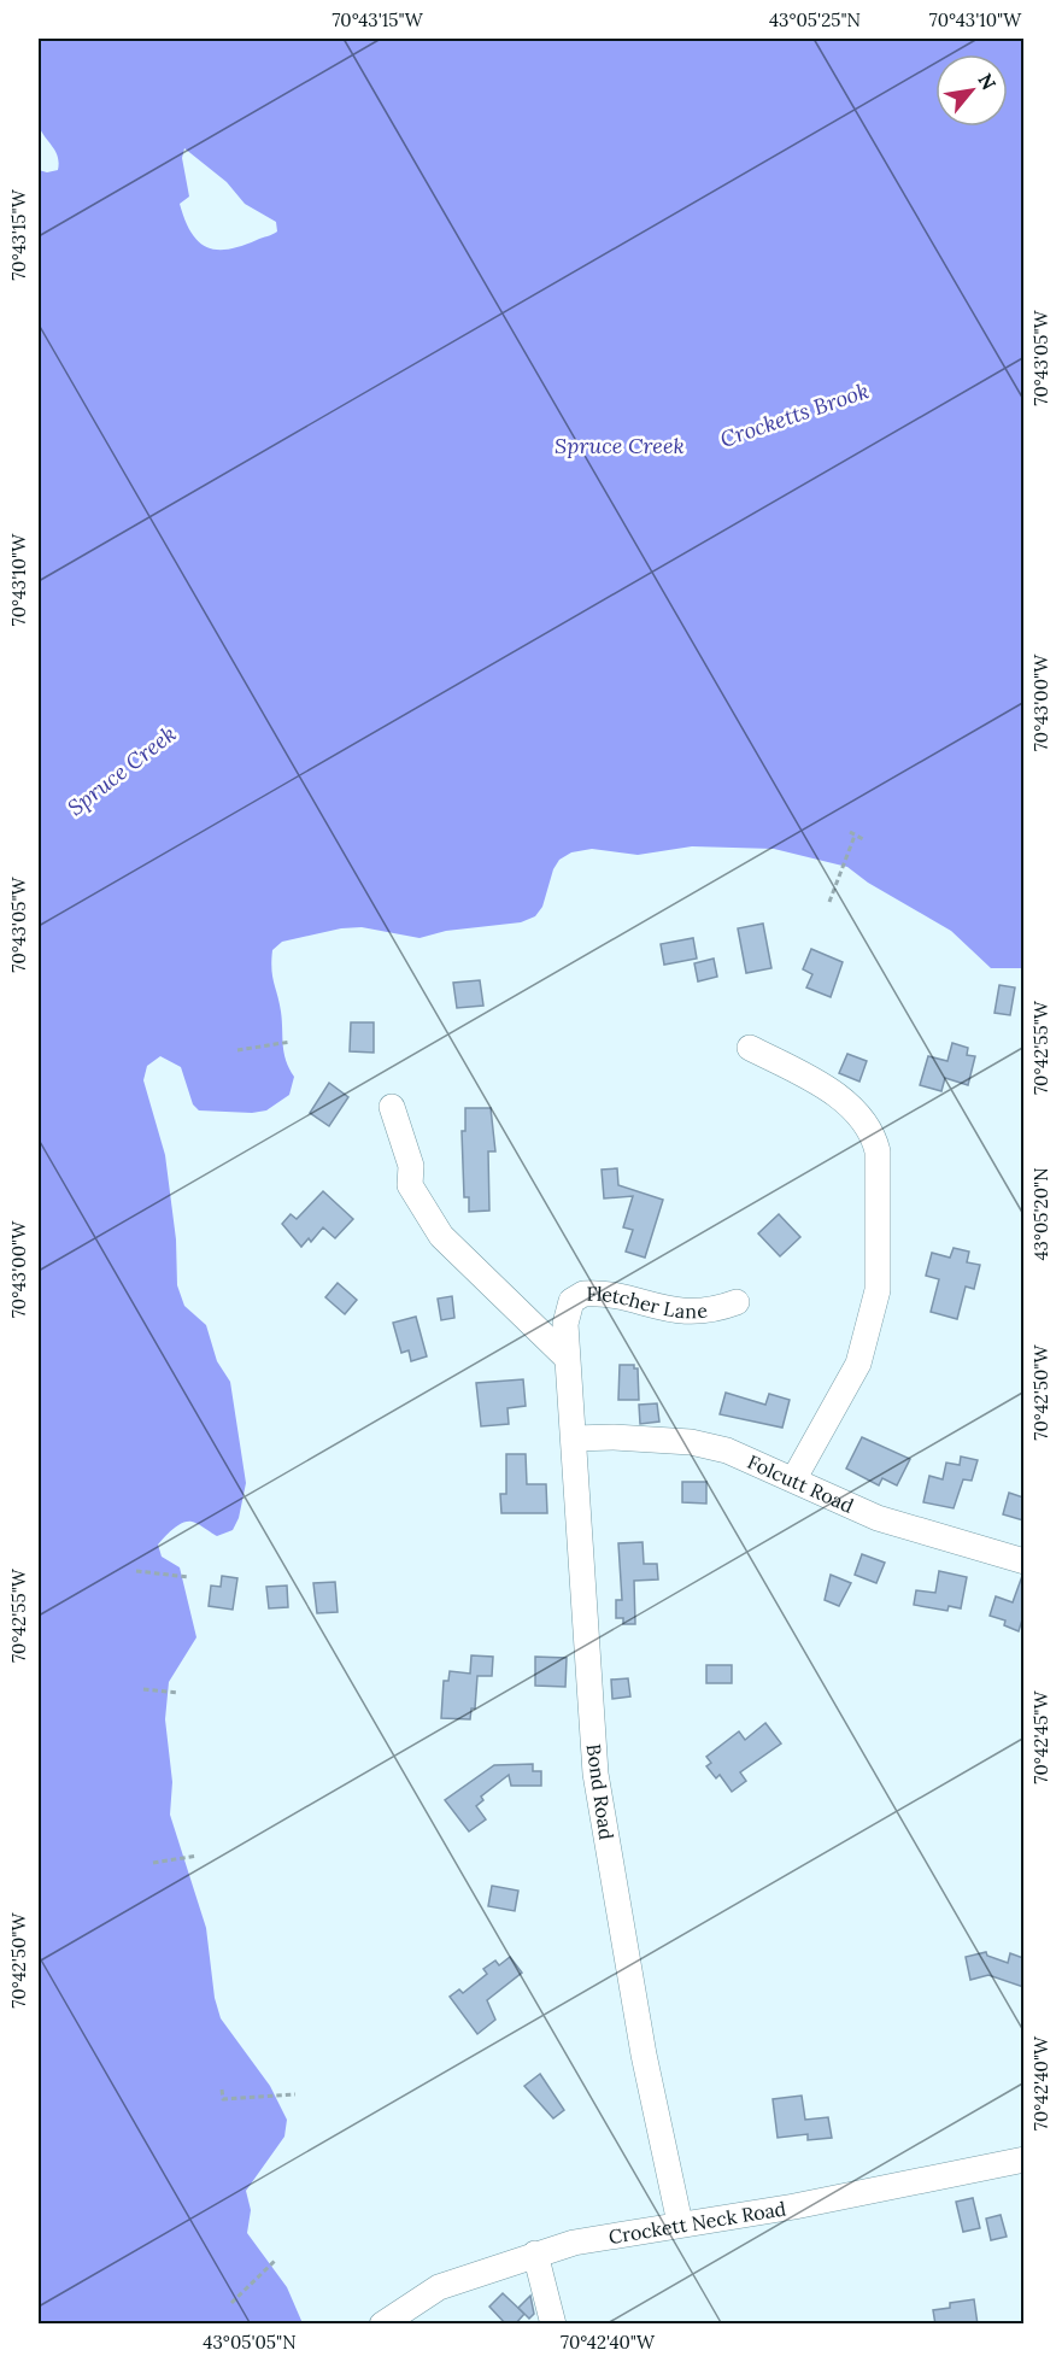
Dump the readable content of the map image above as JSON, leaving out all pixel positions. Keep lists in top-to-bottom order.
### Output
{
  "streets": {
    "street": [
      "Fletcher Lane",
      "Folcutt Road",
      "Bond Road",
      "Crockett Neck Road"
    ]
  },
  "crossings": [
    ["Fletcher Lane", "Bond Road"],
    ["Folcutt Road", "Bond Road"],
    ["Bond Road", "Crockett Neck Road"]
  ],
  "water": ["Crocketts Brook", "Spruce Creek"],
  "north": "top right",
  "coordinates": [
    "70°43'15\"W",
    "43°05'25\"N",
    "70°43'10\"W",
    "70°43'05\"W",
    "70°43'00\"W",
    "70°42'55\"W",
    "43°05'20\"N",
    "70°42'50\"W",
    "70°42'45\"W",
    "70°42'40\"W",
    "43°05'05\"N"
  ]
}
